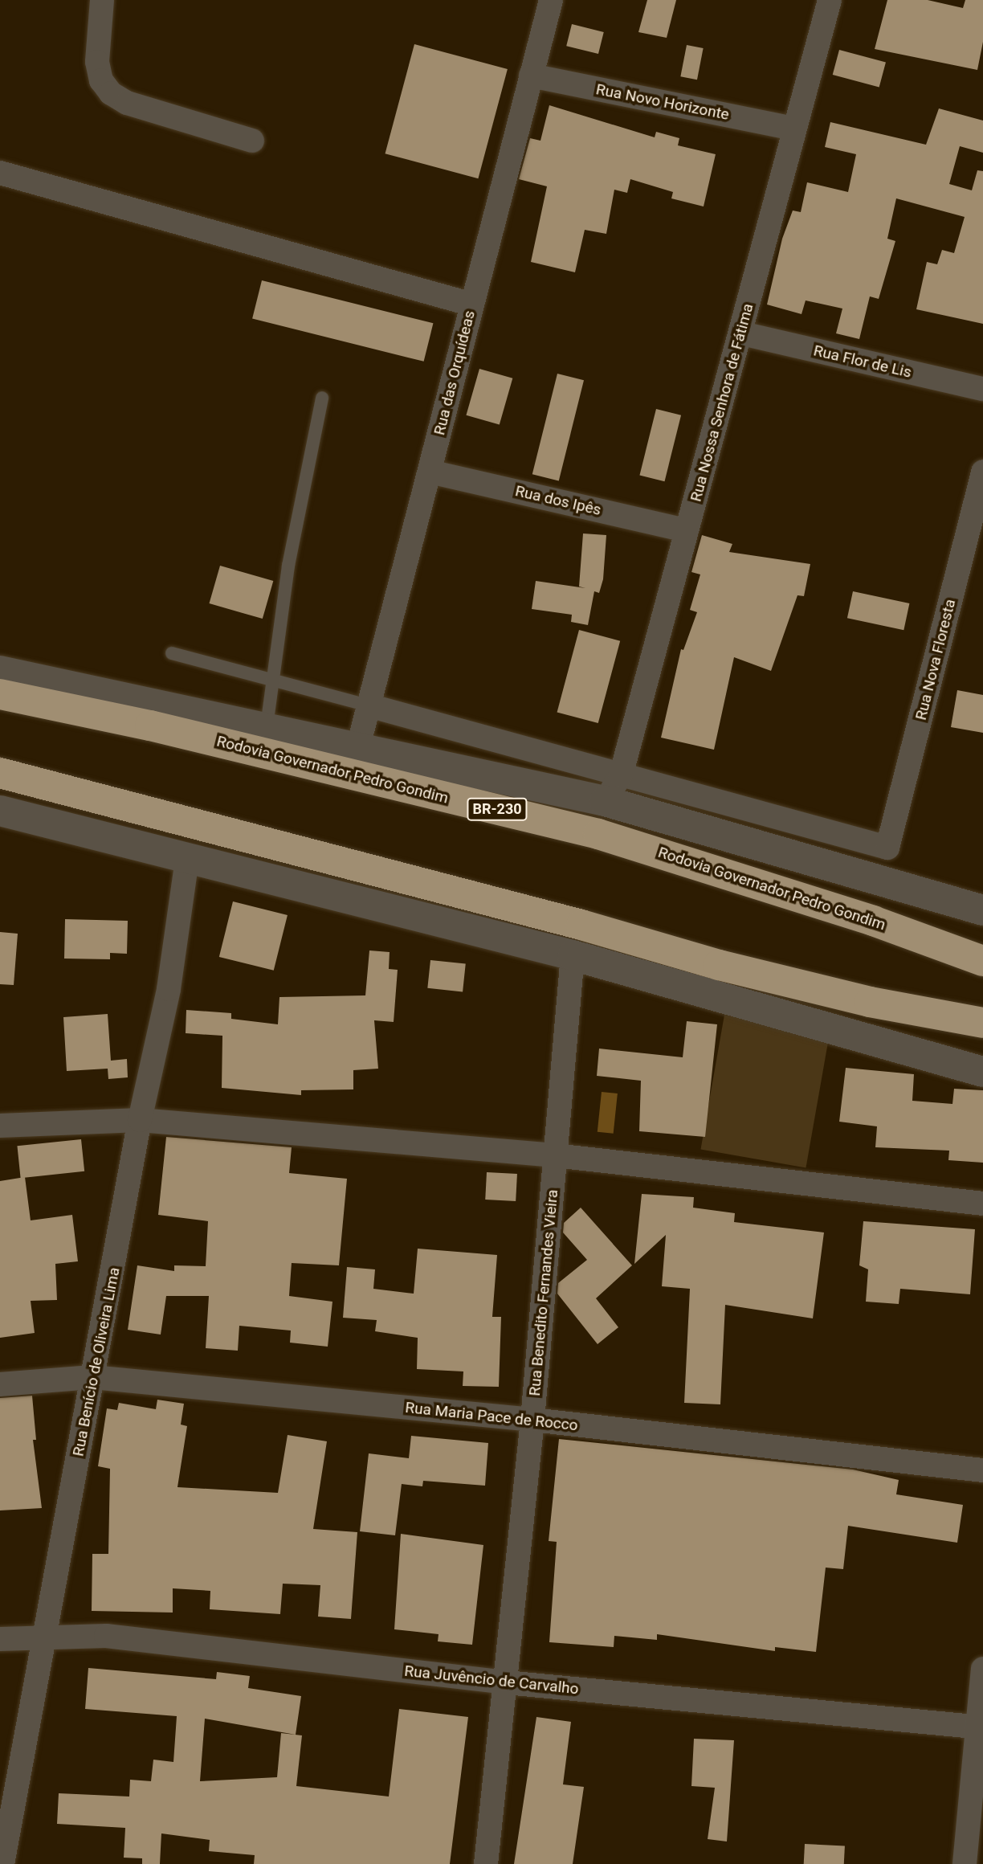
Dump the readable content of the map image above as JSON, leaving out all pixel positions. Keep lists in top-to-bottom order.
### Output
{
  "streets": {
    "highway": ["Rodovia Governador Pedro Gondim", "BR-230"],
    "street": [
      "Rua Novo Horizonte",
      "Rua Flor de Lis",
      "Rua das Orquídeas",
      "Rua Nossa Senhora de Fátima",
      "Rua dos Ipês",
      "Rua Nova Floresta",
      "Rua Benedito Fernandes Vieira",
      "Rua Benício de Oliveira Lima",
      "Rua Maria Pace de Rocco",
      "Rua Juvêncio de Carvalho"
    ]
  },
  "crossings": [
    ["Rua Novo Horizonte", "Rua das Orquídeas"],
    ["Rua Novo Horizonte", "Rua Nossa Senhora de Fátima"],
    ["Rua Flor de Lis", "Rua Nossa Senhora de Fátima"],
    ["Rua das Orquídeas", "Rua dos Ipês"],
    ["Rua Nossa Senhora de Fátima", "Rua dos Ipês"],
    ["Rua Nossa Senhora de Fátima", "Rua Nova Floresta"],
    ["Rua Benedito Fernandes Vieira", "Rua Maria Pace de Rocco"],
    ["Rua Benedito Fernandes Vieira", "Rua Juvêncio de Carvalho"],
    ["Rua Benício de Oliveira Lima", "Rua Maria Pace de Rocco"],
    ["Rua Benício de Oliveira Lima", "Rua Juvêncio de Carvalho"]
  ]
}
